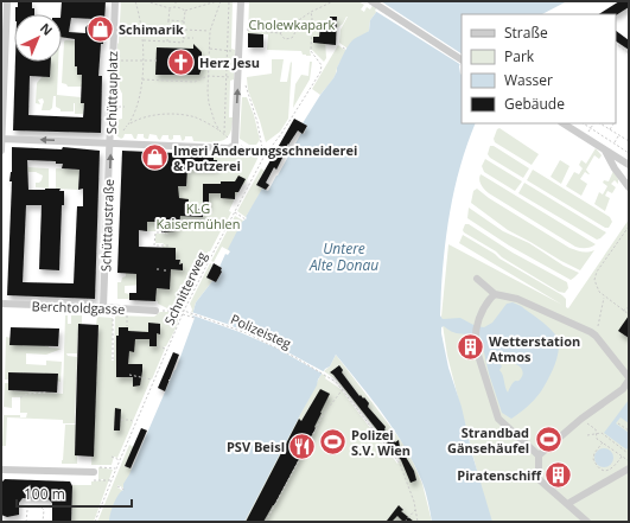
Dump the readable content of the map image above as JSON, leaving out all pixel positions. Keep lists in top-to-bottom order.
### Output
{
  "streets": {
    "street": ["Schüttauplatz", "Schüttaustraße", "Berchtoldgasse"],
    "path": ["Schnitterweg", "Polizeisteg"]
  },
  "crossings": [
    ["Schüttauplatz", "Schüttaustraße"],
    ["Schüttaustraße", "Berchtoldgasse"],
    ["Schnitterweg", "Polizeisteg"]
  ],
  "one_way": ["Schüttaustraße"],
  "water": ["Untere Alte Donau"],
  "parks": ["Cholewkapark", "KLG Kaisermühlen"],
  "places": {
    "shop": ["Schimarik", "Imeri Änderungsschneiderei & Putzerei"],
    "church": ["Herz Jesu"],
    "building": ["Wetterstation Atmos", "Piratenschiff"],
    "sports": ["Strandbad Gänsehäufel", "Polizei S.V. Wien"],
    "restaurant": ["PSV Beisl"]
  },
  "legend": [
    "Straße",
    "Park",
    "Wasser",
    "Gebäude"
  ],
  "scale_bar": "100 m",
  "north": "top right"
}
